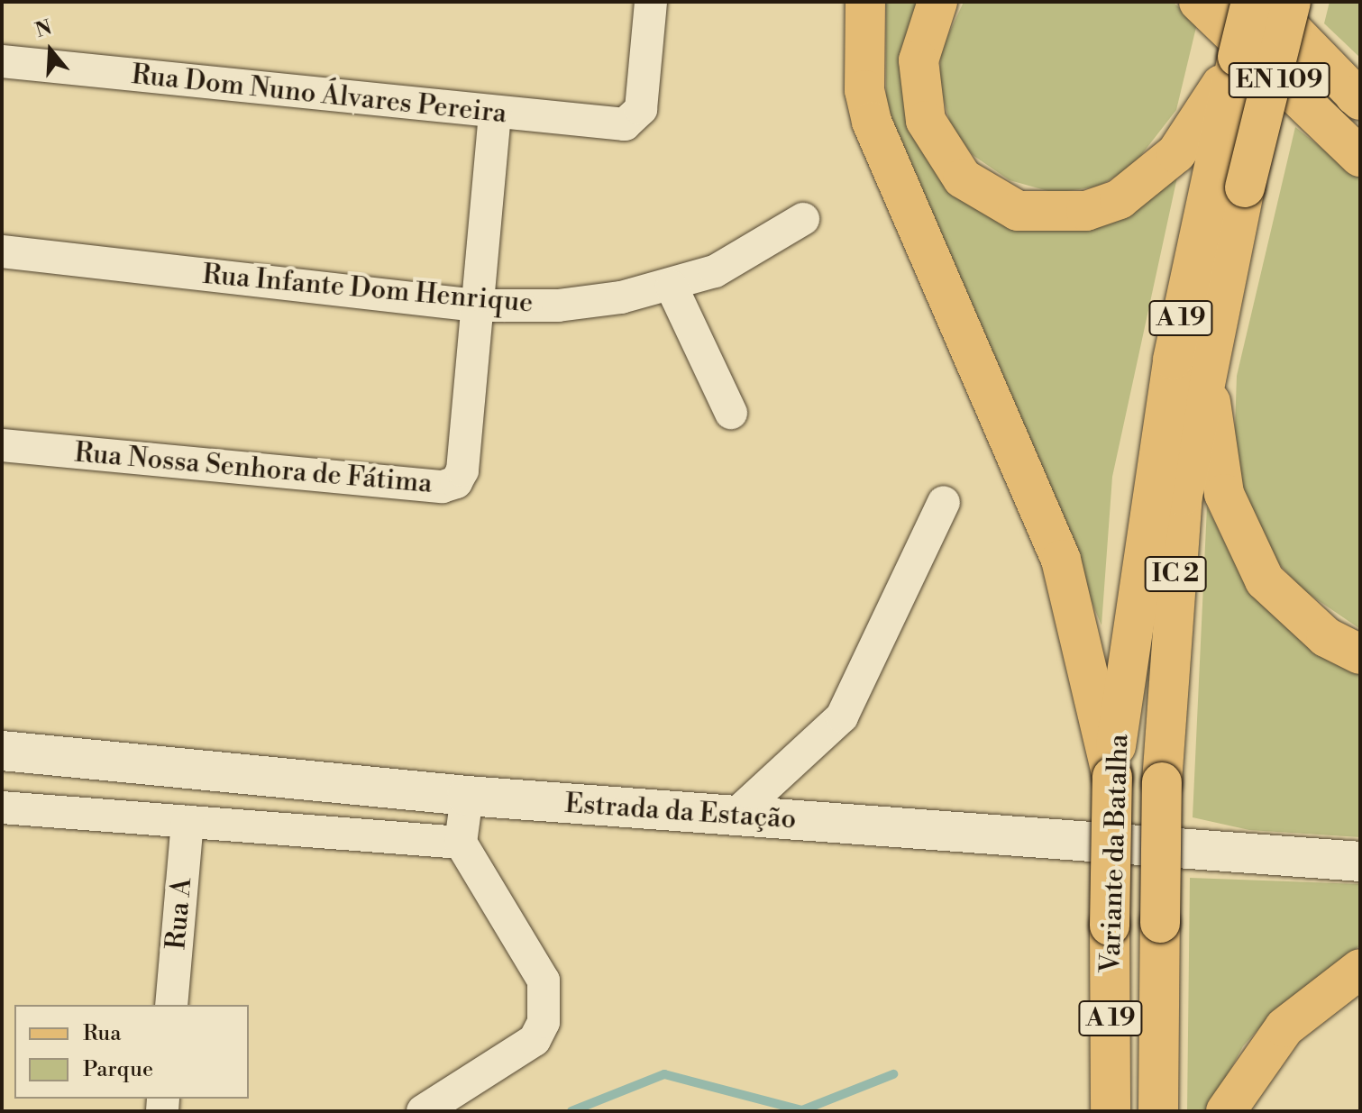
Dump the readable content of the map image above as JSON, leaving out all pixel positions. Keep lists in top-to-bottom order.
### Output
{
  "streets": {
    "main road": [
      "EN 109",
      "A 19",
      "IC 2",
      "Estrada da Estação",
      "Variante da Batalha"
    ],
    "street": [
      "Rua Dom Nuno Álvares Pereira",
      "Rua Infante Dom Henrique",
      "Rua Nossa Senhora de Fátima",
      "Rua A"
    ]
  },
  "crossings": [
    ["Rua Dom Nuno Álvares Pereira", "Rua Nossa Senhora de Fátima"],
    ["Rua Infante Dom Henrique", "Rua Nossa Senhora de Fátima"]
  ],
  "legend": ["Rua", "Parque"],
  "north": "top"
}
